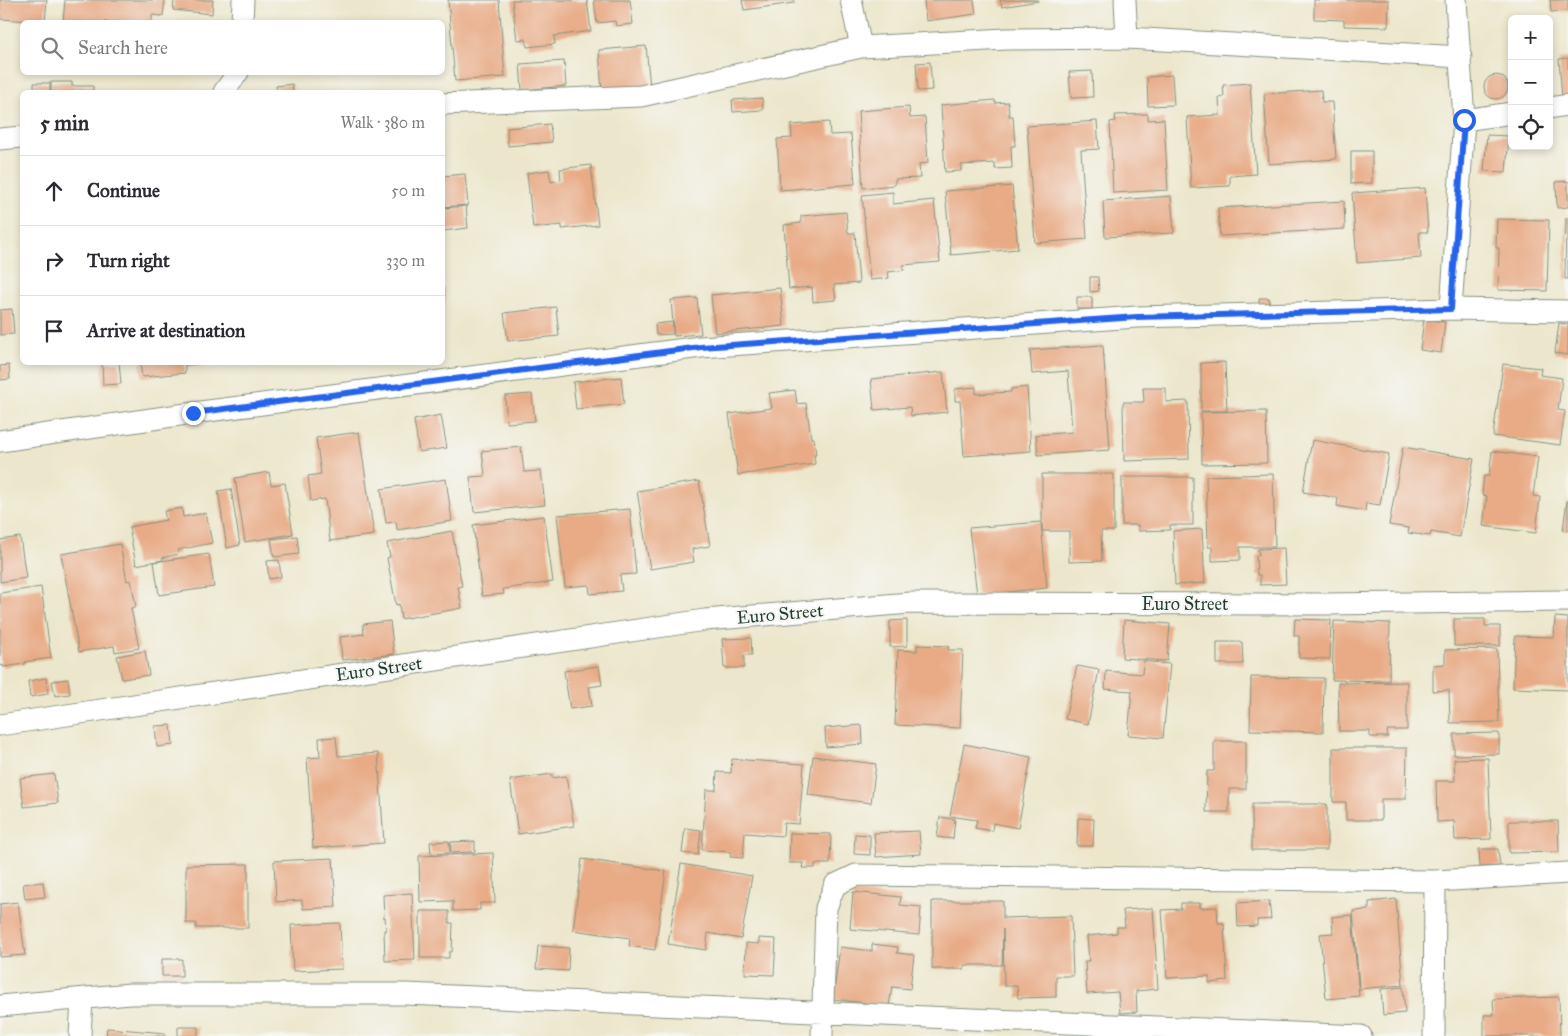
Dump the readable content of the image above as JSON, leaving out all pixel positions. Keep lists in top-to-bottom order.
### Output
{
  "streets": {
    "street": ["Euro Street"]
  },
  "page": {
    "map_buttons": ["+", "−"],
    "search": "Search here",
    "heading": ["5 min", "Walk · 380 m"],
    "list": [
      ["Continue", "50 m"],
      ["Turn right", "330 m"],
      "Arrive at destination"
    ]
  }
}
